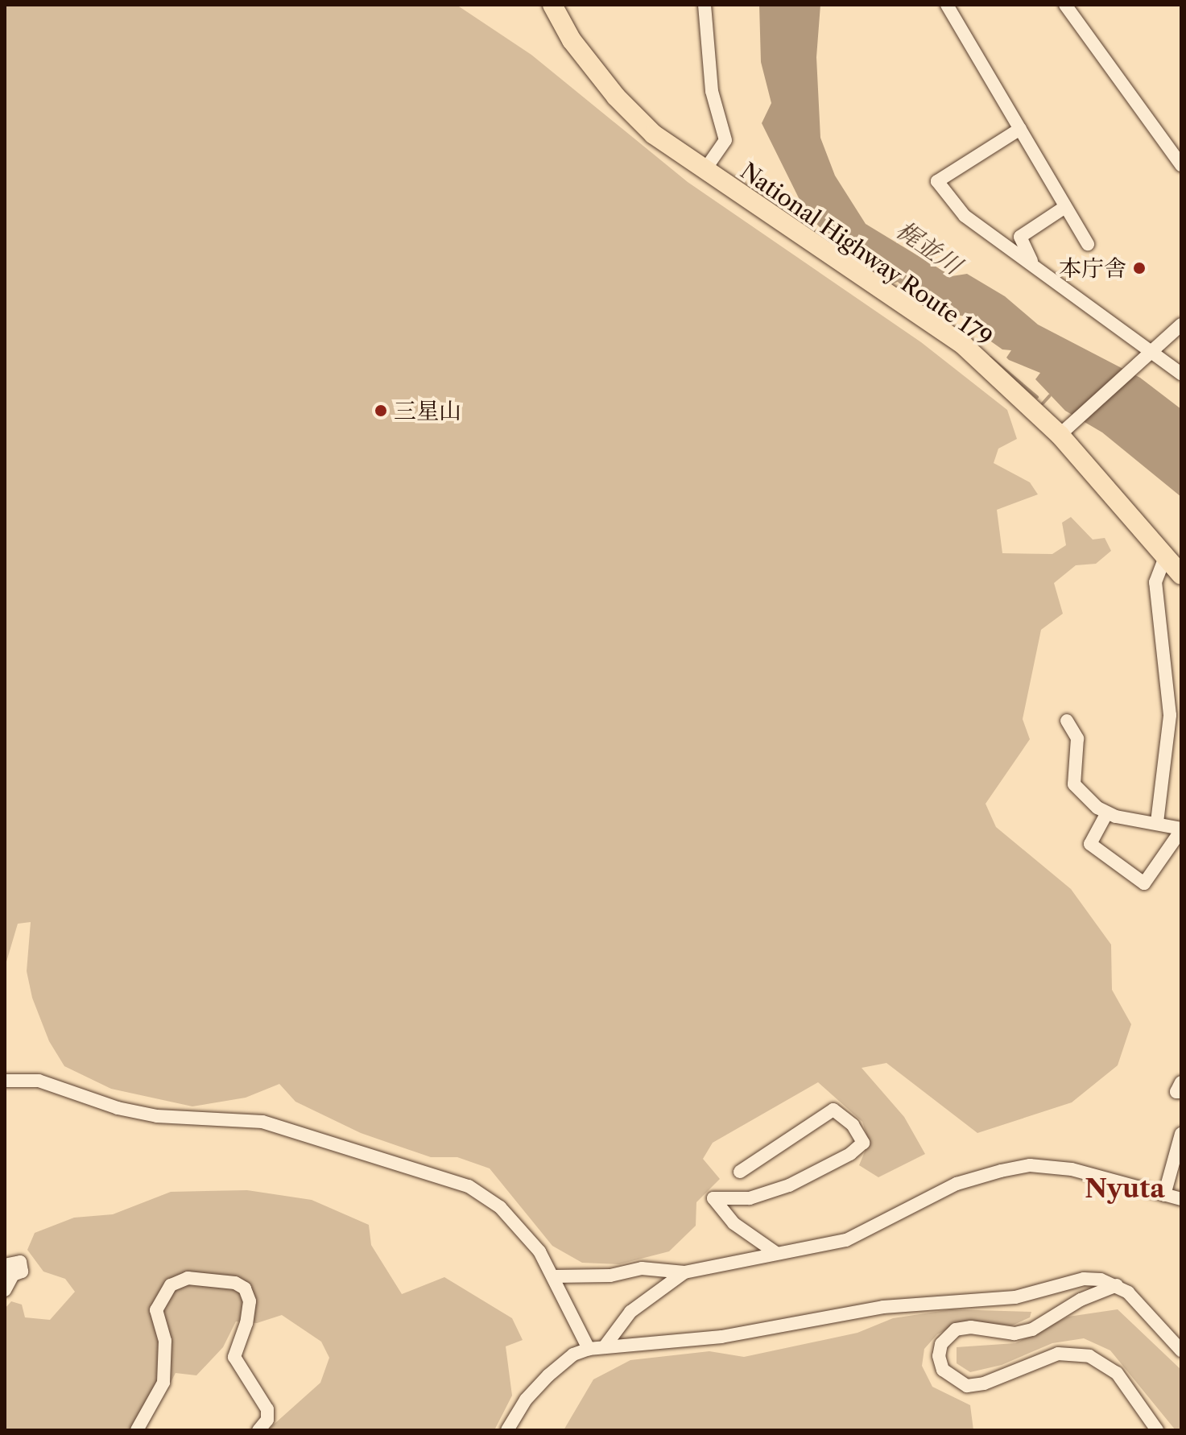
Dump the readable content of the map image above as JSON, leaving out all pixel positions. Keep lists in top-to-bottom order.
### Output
{
  "streets": {
    "highway": ["National Highway Route 179"]
  },
  "districts": ["Nyuta"],
  "water": ["梶並川"],
  "places": ["本庁舎", "三星山"]
}
